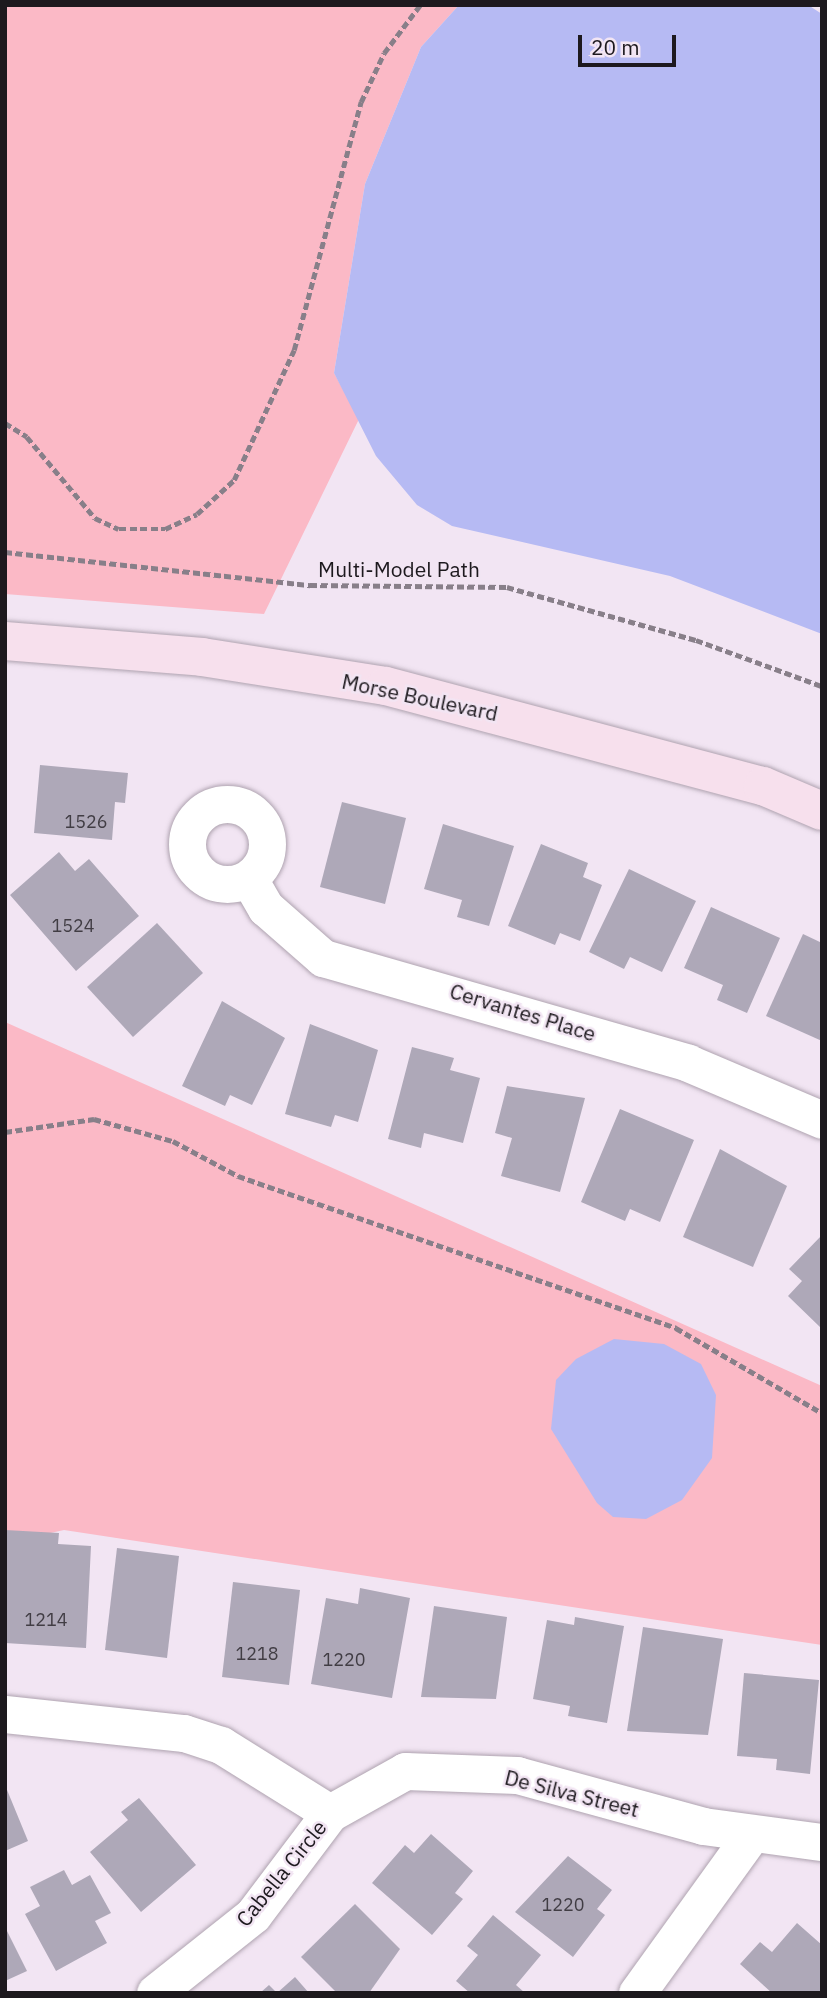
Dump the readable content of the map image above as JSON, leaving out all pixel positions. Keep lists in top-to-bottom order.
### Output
{
  "streets": {
    "street": [
      "Morse Boulevard",
      "Cervantes Place",
      "De Silva Street",
      "Cabella Circle"
    ],
    "path": ["Multi-Model Path"]
  },
  "crossings": [
    ["De Silva Street", "Cabella Circle"]
  ],
  "house_numbers": [
    "1526",
    "1524",
    "1214",
    "1218",
    "1220",
    "1220"
  ],
  "scale_bar": "20 m"
}
